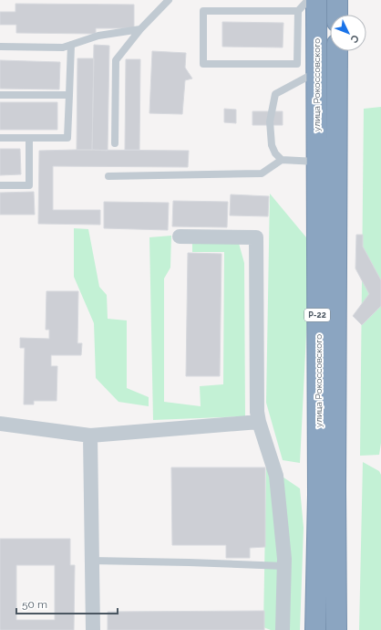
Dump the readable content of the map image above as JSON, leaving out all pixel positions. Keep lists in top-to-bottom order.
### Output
{
  "streets": {
    "highway": ["улица Рокоссовского", "Р-22"]
  },
  "scale_bar": "50 m",
  "north": "bottom right"
}
